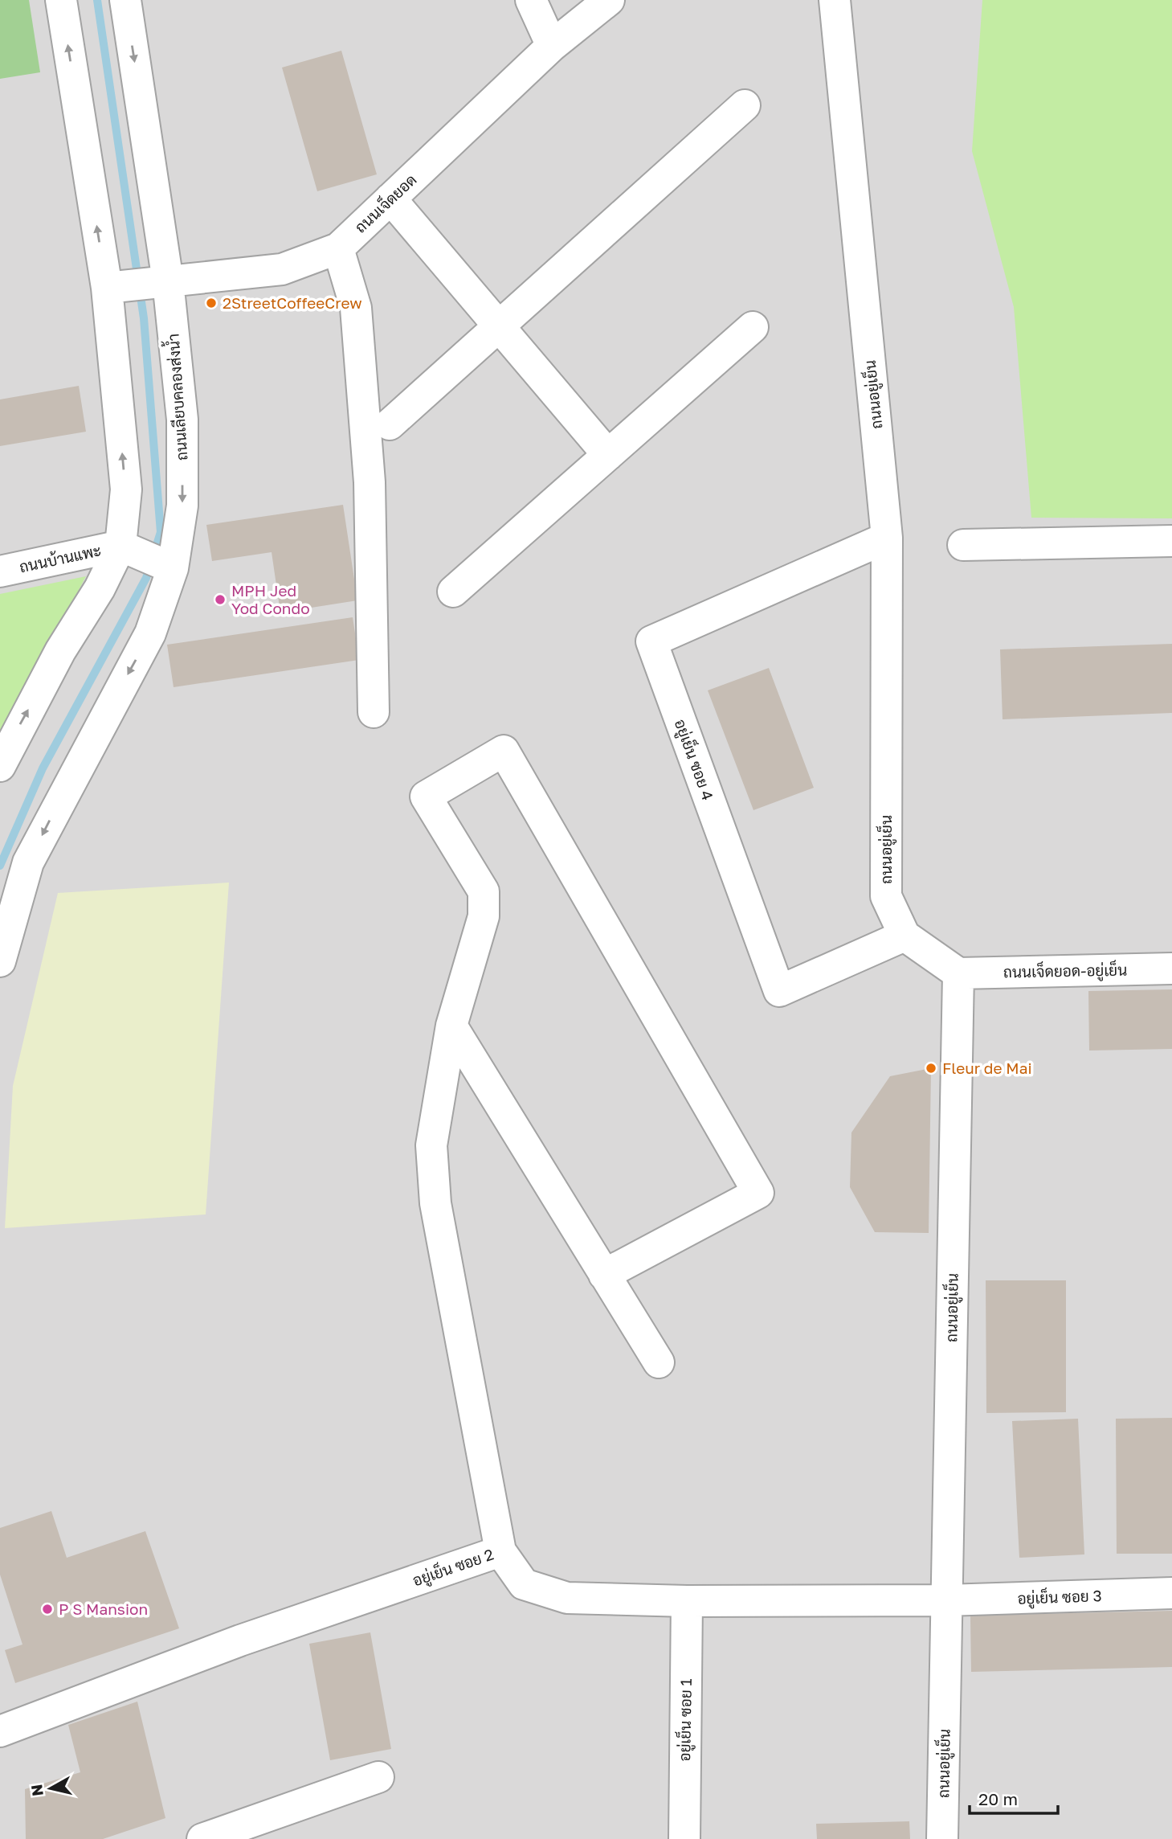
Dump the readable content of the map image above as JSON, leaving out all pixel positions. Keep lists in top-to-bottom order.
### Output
{
  "streets": {
    "street": [
      "ถนนเจ็ดยอด",
      "ถนนอยู่เย็น",
      "ถนนเลียบคลองส่งน้ำ",
      "ถนนบ้านแพะ",
      "อยู่เย็น ซอย 4",
      "ถนนเจ็ดยอด-อยู่เย็น",
      "อยู่เย็น ซอย 2",
      "อยู่เย็น ซอย 3",
      "อยู่เย็น ซอย 1"
    ]
  },
  "crossings": [
    ["ถนนเจ็ดยอด", "ถนนเลียบคลองส่งน้ำ"],
    ["ถนนอยู่เย็น", "อยู่เย็น ซอย 4"],
    ["ถนนอยู่เย็น", "ถนนเจ็ดยอด-อยู่เย็น"],
    ["ถนนอยู่เย็น", "อยู่เย็น ซอย 2"],
    ["ถนนอยู่เย็น", "อยู่เย็น ซอย 3"],
    ["อยู่เย็น ซอย 2", "อยู่เย็น ซอย 3"],
    ["อยู่เย็น ซอย 2", "อยู่เย็น ซอย 1"]
  ],
  "places": [
    "2StreetCoffeeCrew",
    "MPH Jed Yod Condo",
    "Fleur de Mai",
    "P S Mansion"
  ],
  "scale_bar": "20 m",
  "north": "left"
}
